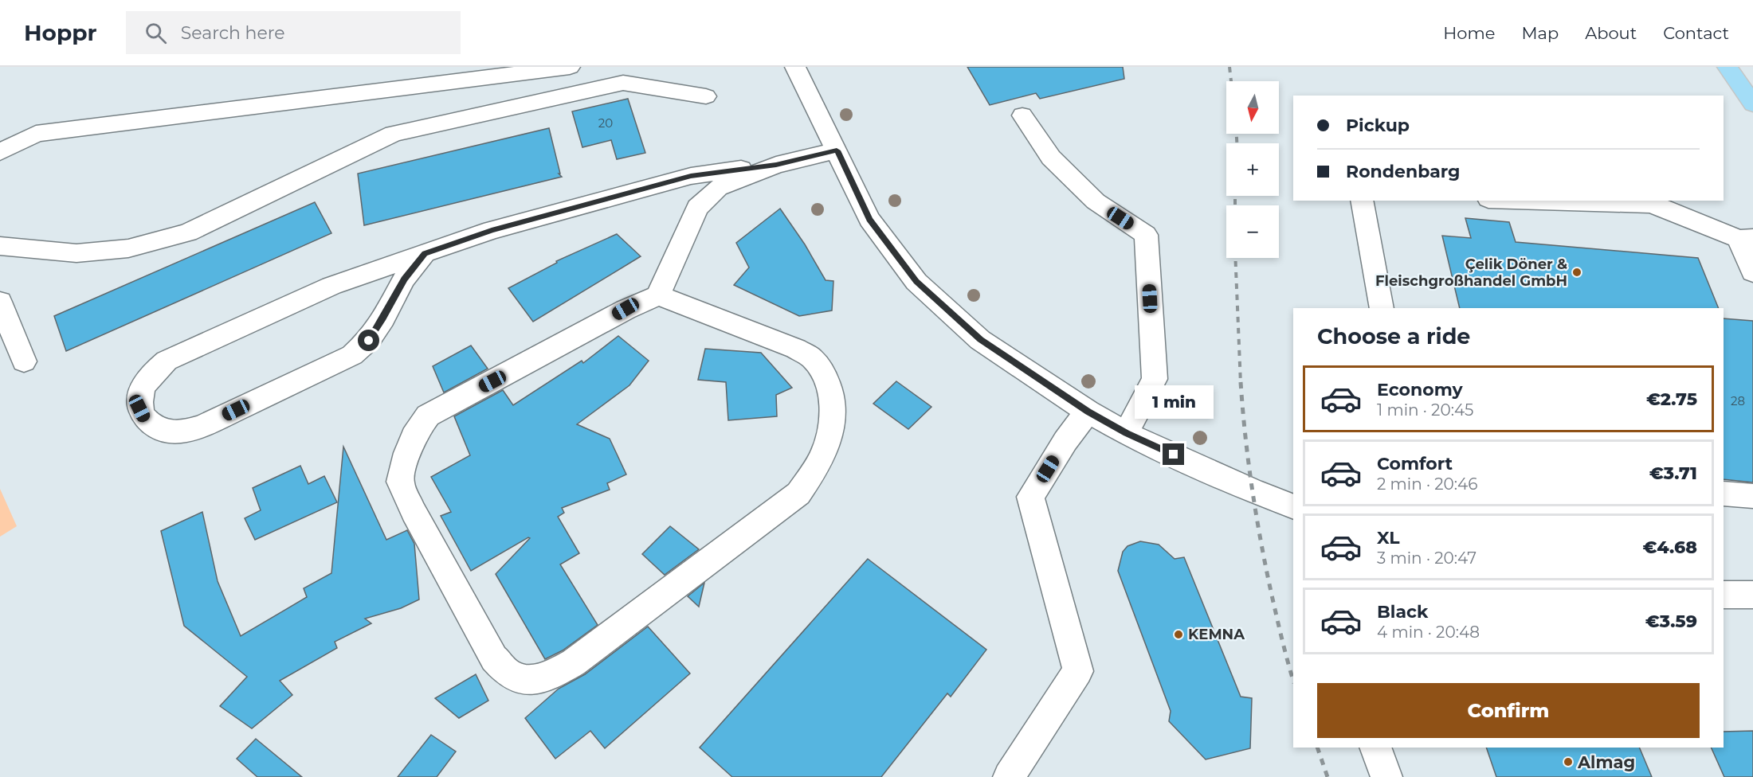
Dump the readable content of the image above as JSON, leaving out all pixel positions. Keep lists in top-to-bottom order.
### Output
{
  "places": ["Çelik Döner & Fleischgroßhandel GmbH", "KEMNA", "Almag"],
  "house_numbers": ["20", "28"],
  "north": "bottom",
  "page": {
    "header": "Hoppr",
    "search": "Search here",
    "nav": [
      "Home",
      "Map",
      "About",
      "Contact"
    ],
    "map_buttons": ["+", "−"],
    "banner": ["Pickup", "Rondenbarg"],
    "heading": "Choose a ride",
    "list": [
      {
        "name": "Economy",
        "note": "1 min · 20:45",
        "value": "€2.75"
      },
      {
        "name": "Comfort",
        "note": "2 min · 20:46",
        "value": "€3.71"
      },
      {
        "name": "XL",
        "note": "3 min · 20:47",
        "value": "€4.68"
      },
      {
        "name": "Black",
        "note": "4 min · 20:48",
        "value": "€3.59"
      }
    ],
    "bubble": "1 min",
    "buttons": "Confirm"
  }
}
